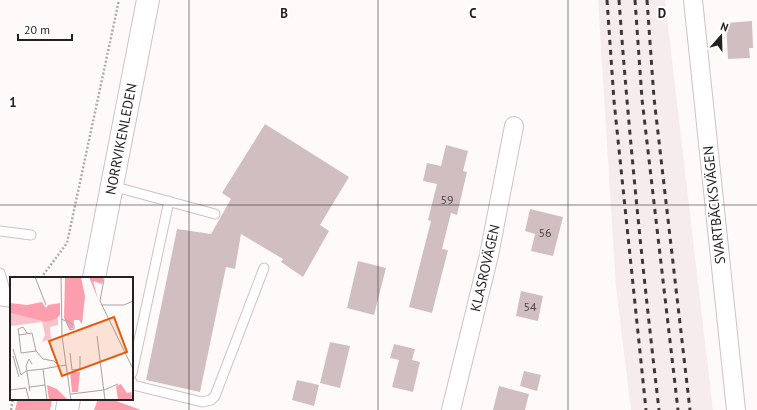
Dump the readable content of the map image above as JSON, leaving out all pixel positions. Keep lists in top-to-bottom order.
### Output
{
  "streets": {
    "main road": ["NORRVIKENLEDEN"],
    "street": ["SVARTBÄCKSVÄGEN", "KLASROVÄGEN"]
  },
  "house_numbers": ["59", "56", "54"],
  "scale_bar": "20 m",
  "north": "top",
  "grid": {
    "columns": ["B", "C", "D"],
    "rows": ["1"]
  }
}
